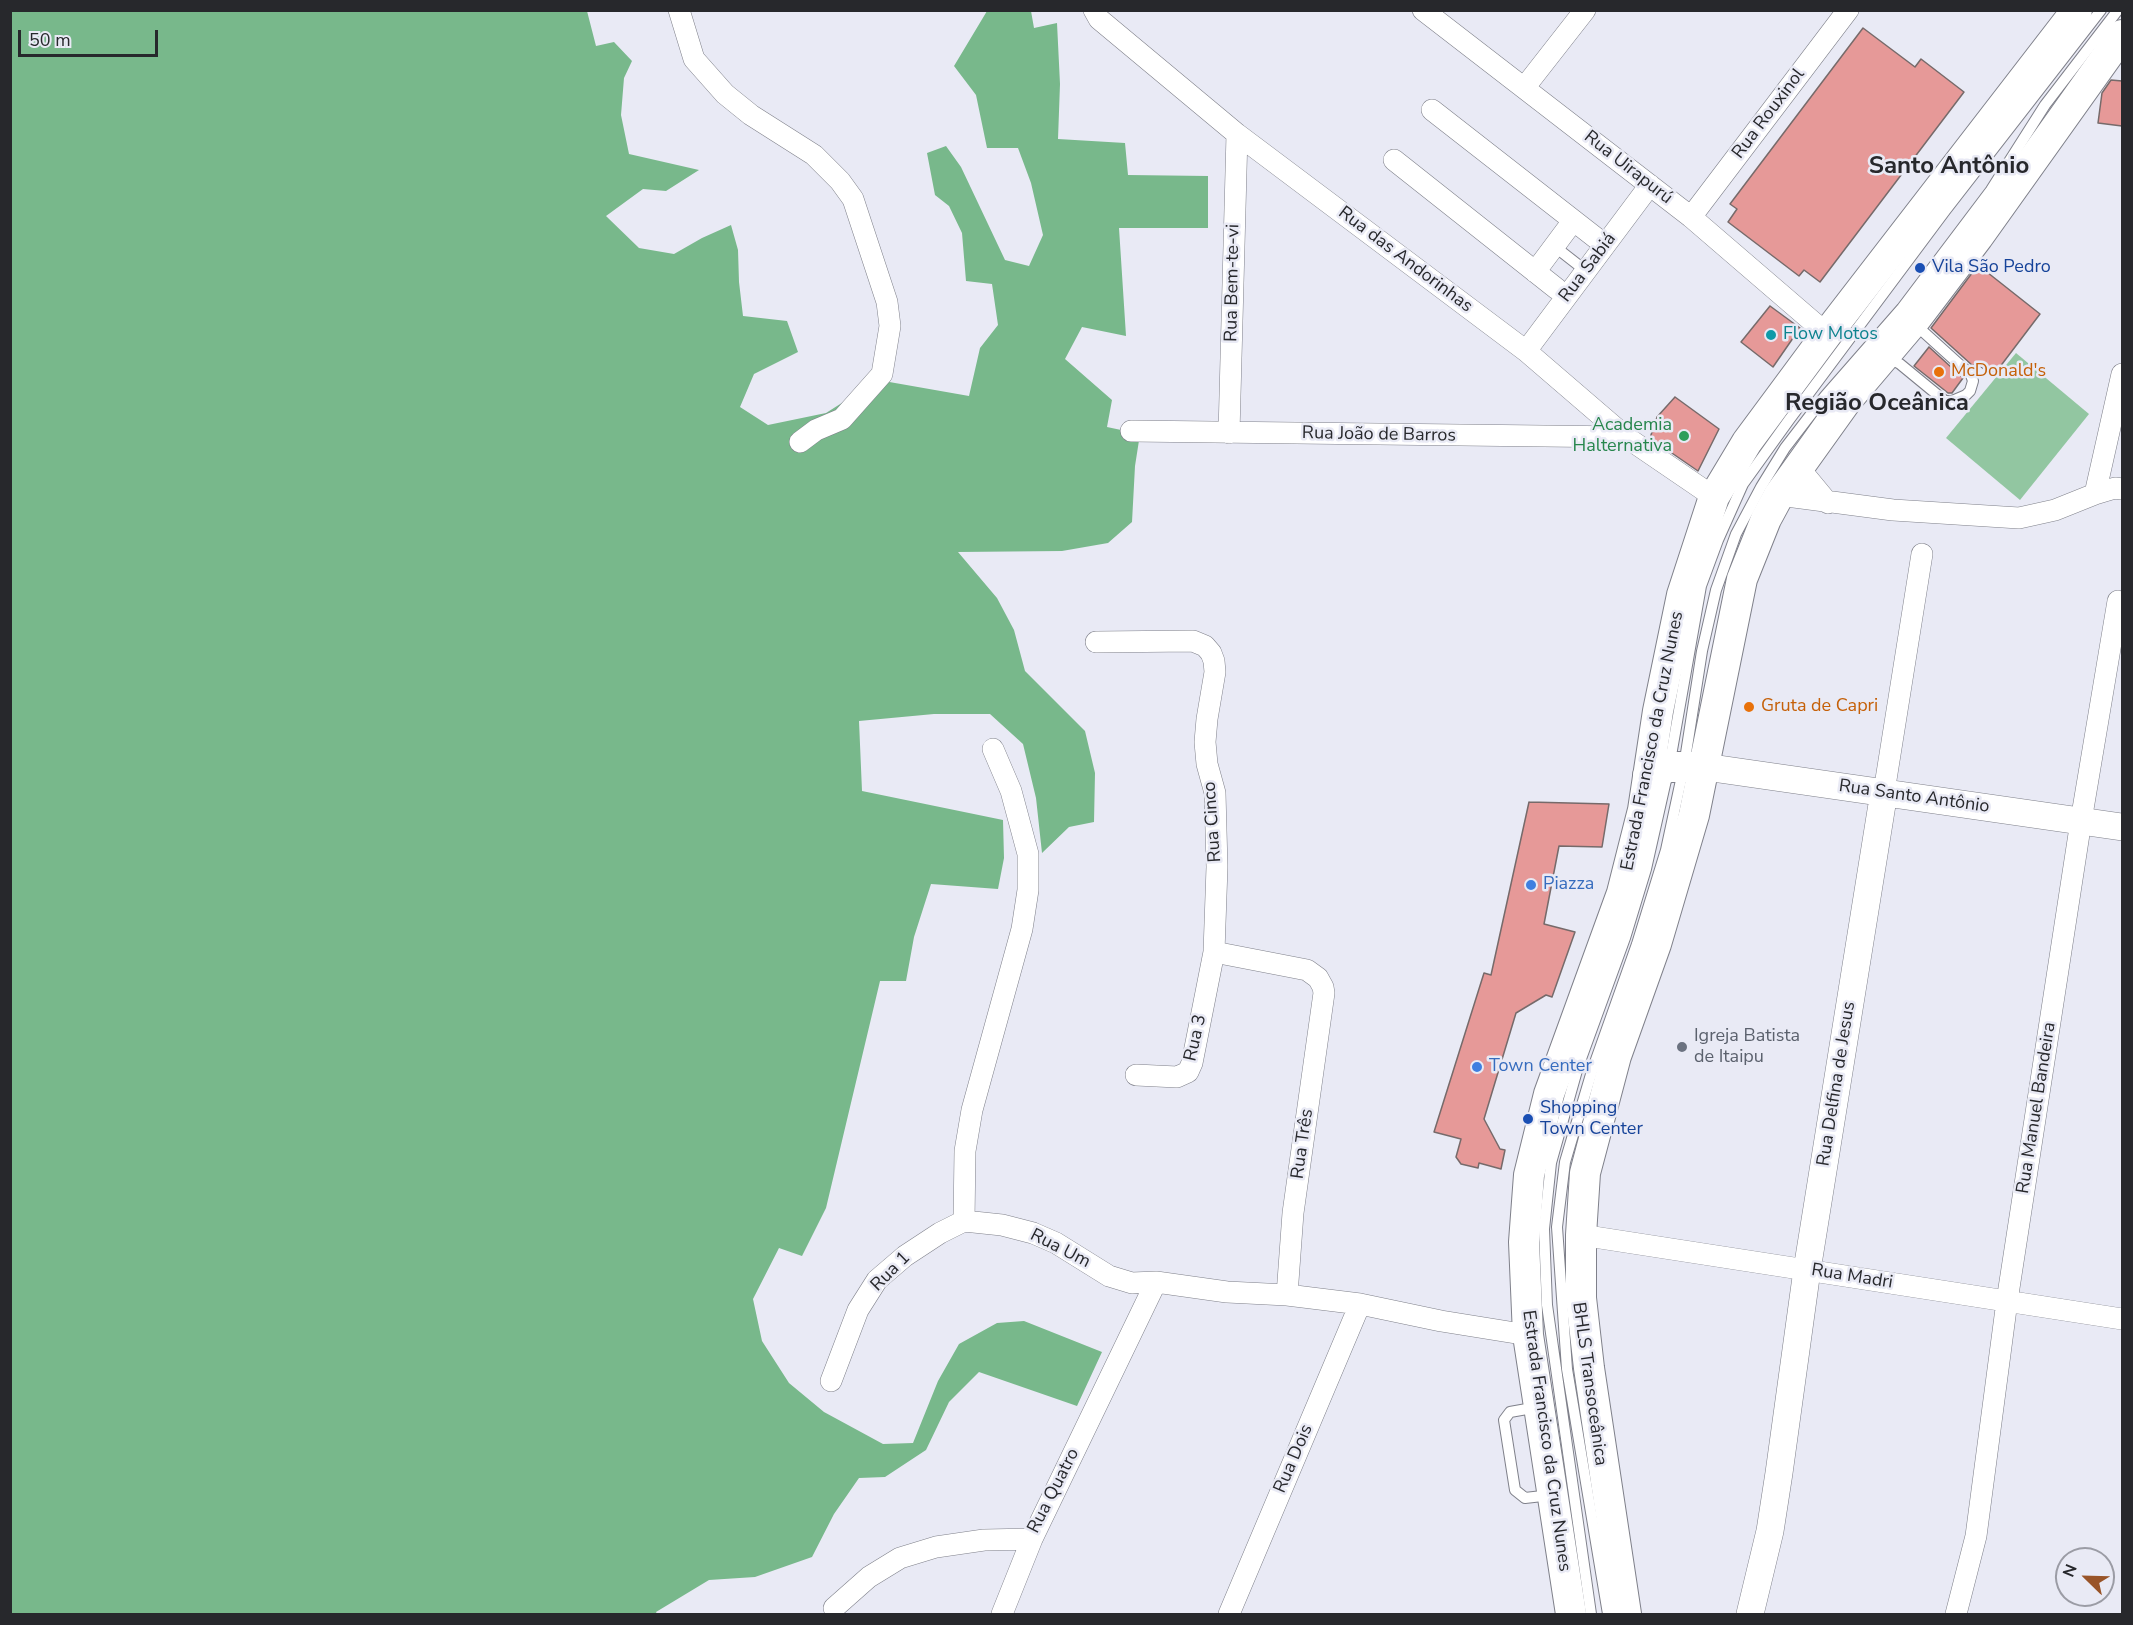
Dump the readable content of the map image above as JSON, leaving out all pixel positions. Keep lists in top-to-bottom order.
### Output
{
  "streets": {
    "main road": ["Estrada Francisco da Cruz Nunes"],
    "street": [
      "Rua Rouxinol",
      "Rua Uirapurú",
      "Rua das Andorinhas",
      "Rua Sabiá",
      "Rua Bem-te-vi",
      "Rua João de Barros",
      "Rua Santo Antônio",
      "Rua Cinco",
      "Rua 3",
      "Rua Delfina de Jesus",
      "Rua Manuel Bandeira",
      "Rua Três",
      "Rua Um",
      "Rua 1",
      "Rua Madri",
      "Rua Dois",
      "Rua Quatro"
    ],
    "lane": ["BHLS Transoceânica"]
  },
  "crossings": [
    ["Rua Rouxinol", "Rua Uirapurú"],
    ["Rua Uirapurú", "Rua Sabiá"],
    ["Rua Uirapurú", "Estrada Francisco da Cruz Nunes"],
    ["Rua das Andorinhas", "Rua Sabiá"],
    ["Rua das Andorinhas", "Rua Bem-te-vi"],
    ["Rua das Andorinhas", "Rua João de Barros"],
    ["Rua das Andorinhas", "Estrada Francisco da Cruz Nunes"],
    ["Rua Bem-te-vi", "Rua João de Barros"],
    ["Estrada Francisco da Cruz Nunes", "Rua Santo Antônio"],
    ["Estrada Francisco da Cruz Nunes", "Rua Um"],
    ["Estrada Francisco da Cruz Nunes", "Rua Madri"],
    ["Estrada Francisco da Cruz Nunes", "BHLS Transoceânica"],
    ["Rua Santo Antônio", "Rua Delfina de Jesus"],
    ["Rua Santo Antônio", "Rua Manuel Bandeira"],
    ["Rua Santo Antônio", "BHLS Transoceânica"],
    ["Rua Cinco", "Rua 3"],
    ["Rua Cinco", "Rua Três"],
    ["Rua 3", "Rua Três"],
    ["Rua Delfina de Jesus", "Rua Madri"],
    ["Rua Manuel Bandeira", "Rua Madri"],
    ["Rua Três", "Rua Um"],
    ["Rua Um", "Rua 1"],
    ["Rua Um", "Rua Dois"],
    ["Rua Um", "Rua Quatro"]
  ],
  "districts": ["Santo Antônio", "Região Oceânica"],
  "places": [
    "Vila São Pedro",
    "Flow Motos",
    "McDonald's",
    "Academia Halternativa",
    "Gruta de Capri",
    "Piazza",
    "Igreja Batista de Itaipu",
    "Town Center",
    "Shopping Town Center"
  ],
  "scale_bar": "50 m",
  "north": "top left"
}
